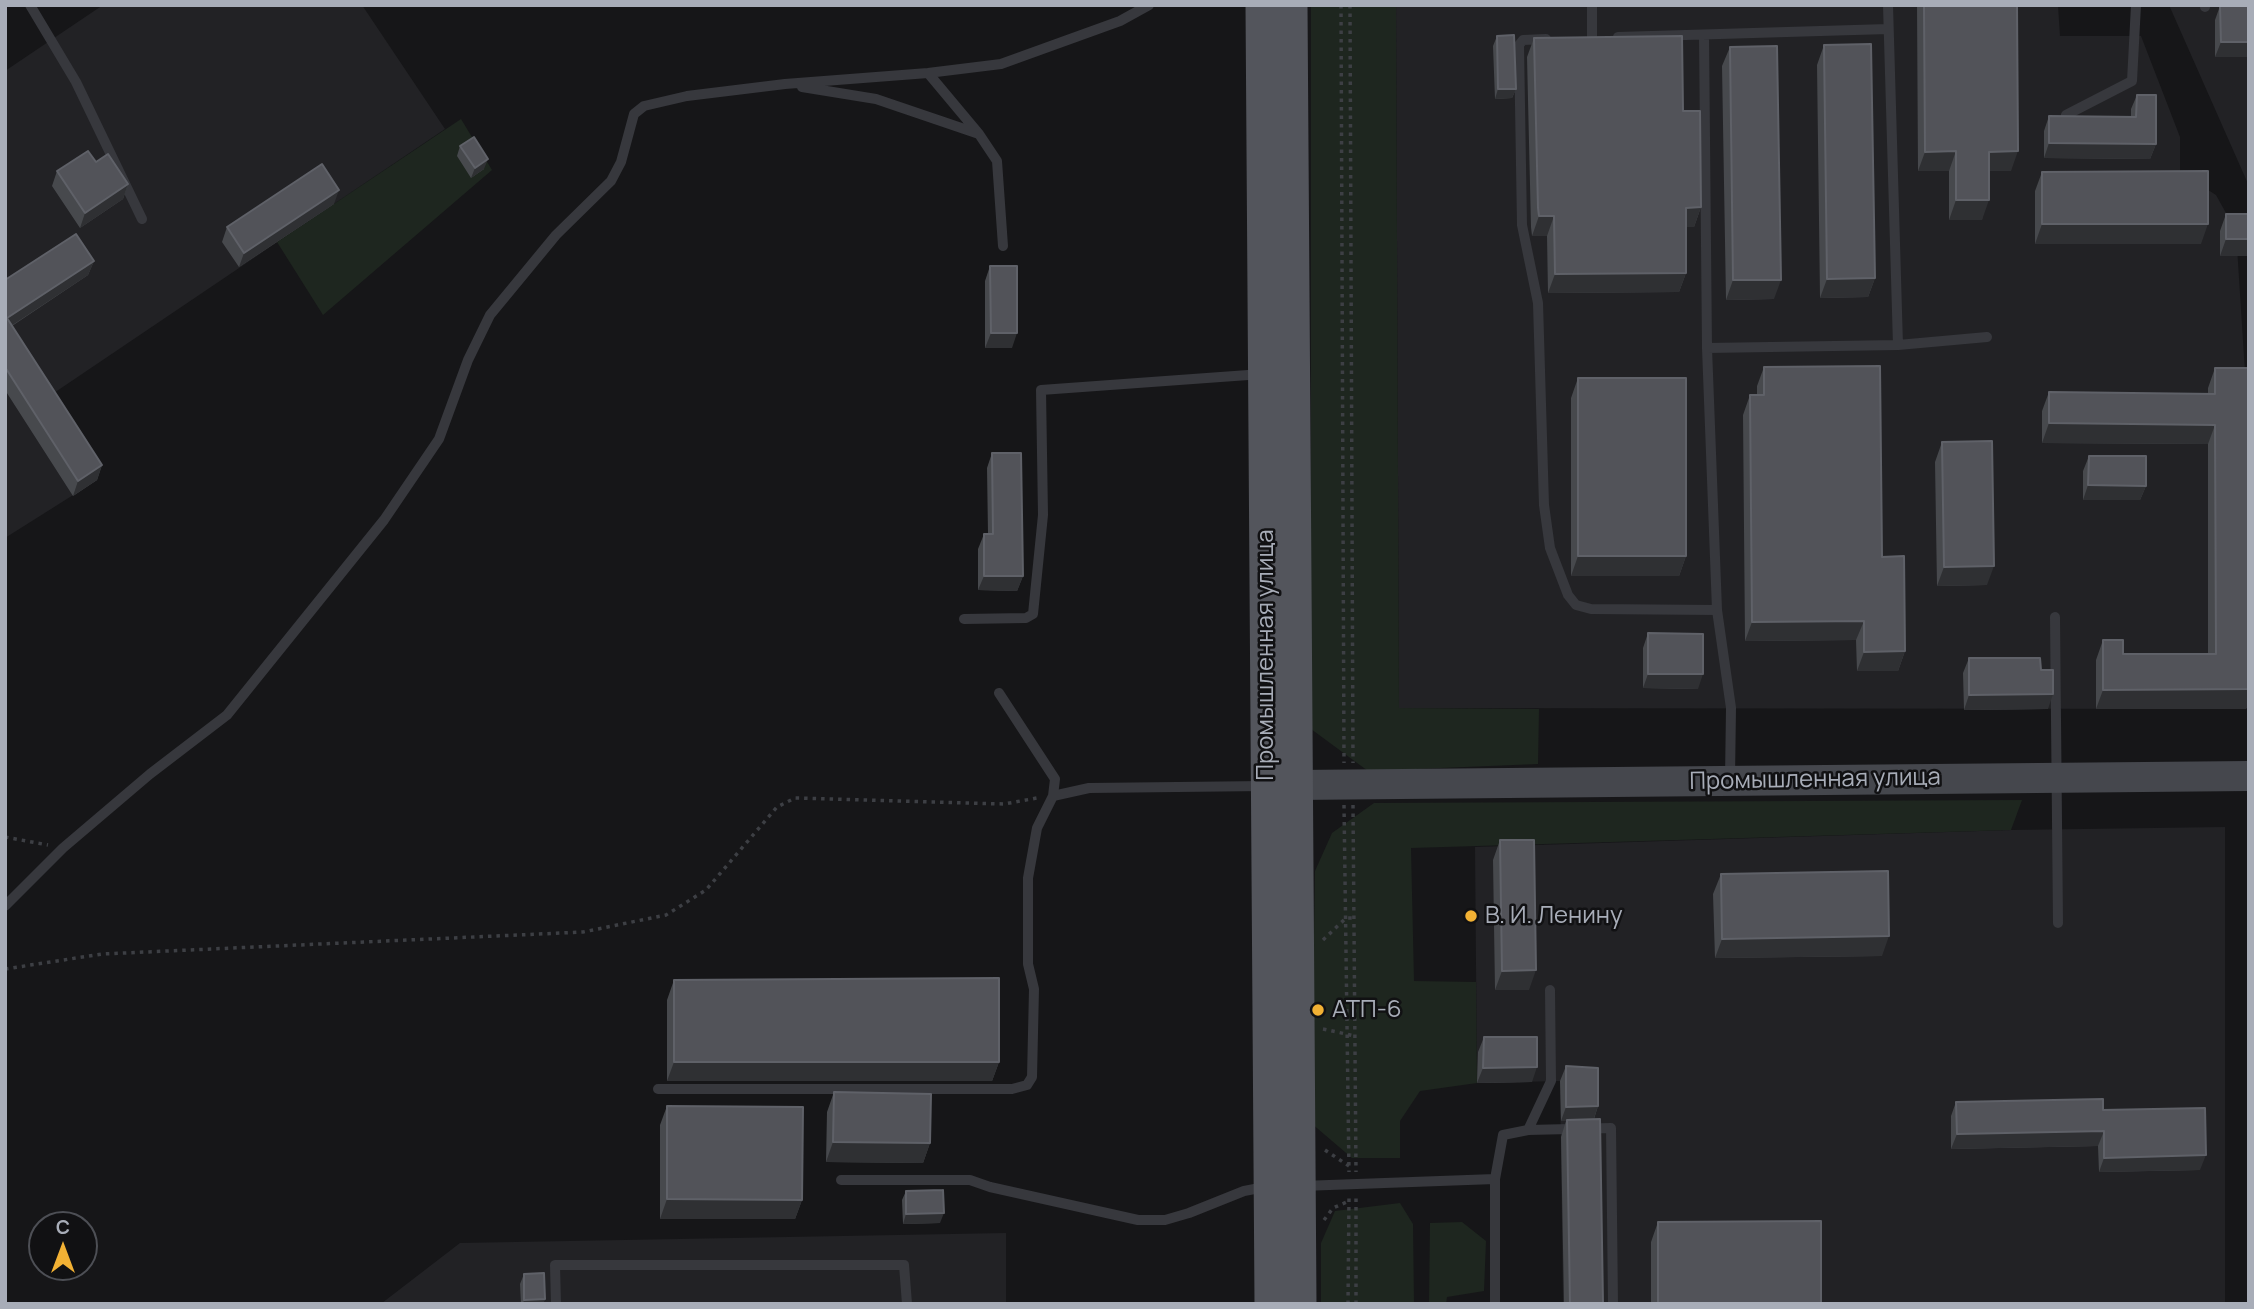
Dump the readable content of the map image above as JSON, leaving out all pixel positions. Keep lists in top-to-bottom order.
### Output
{
  "streets": {
    "main road": ["Промышленная улица"]
  },
  "places": ["В. И. Ленину", "АТП-6"],
  "north": "top"
}
